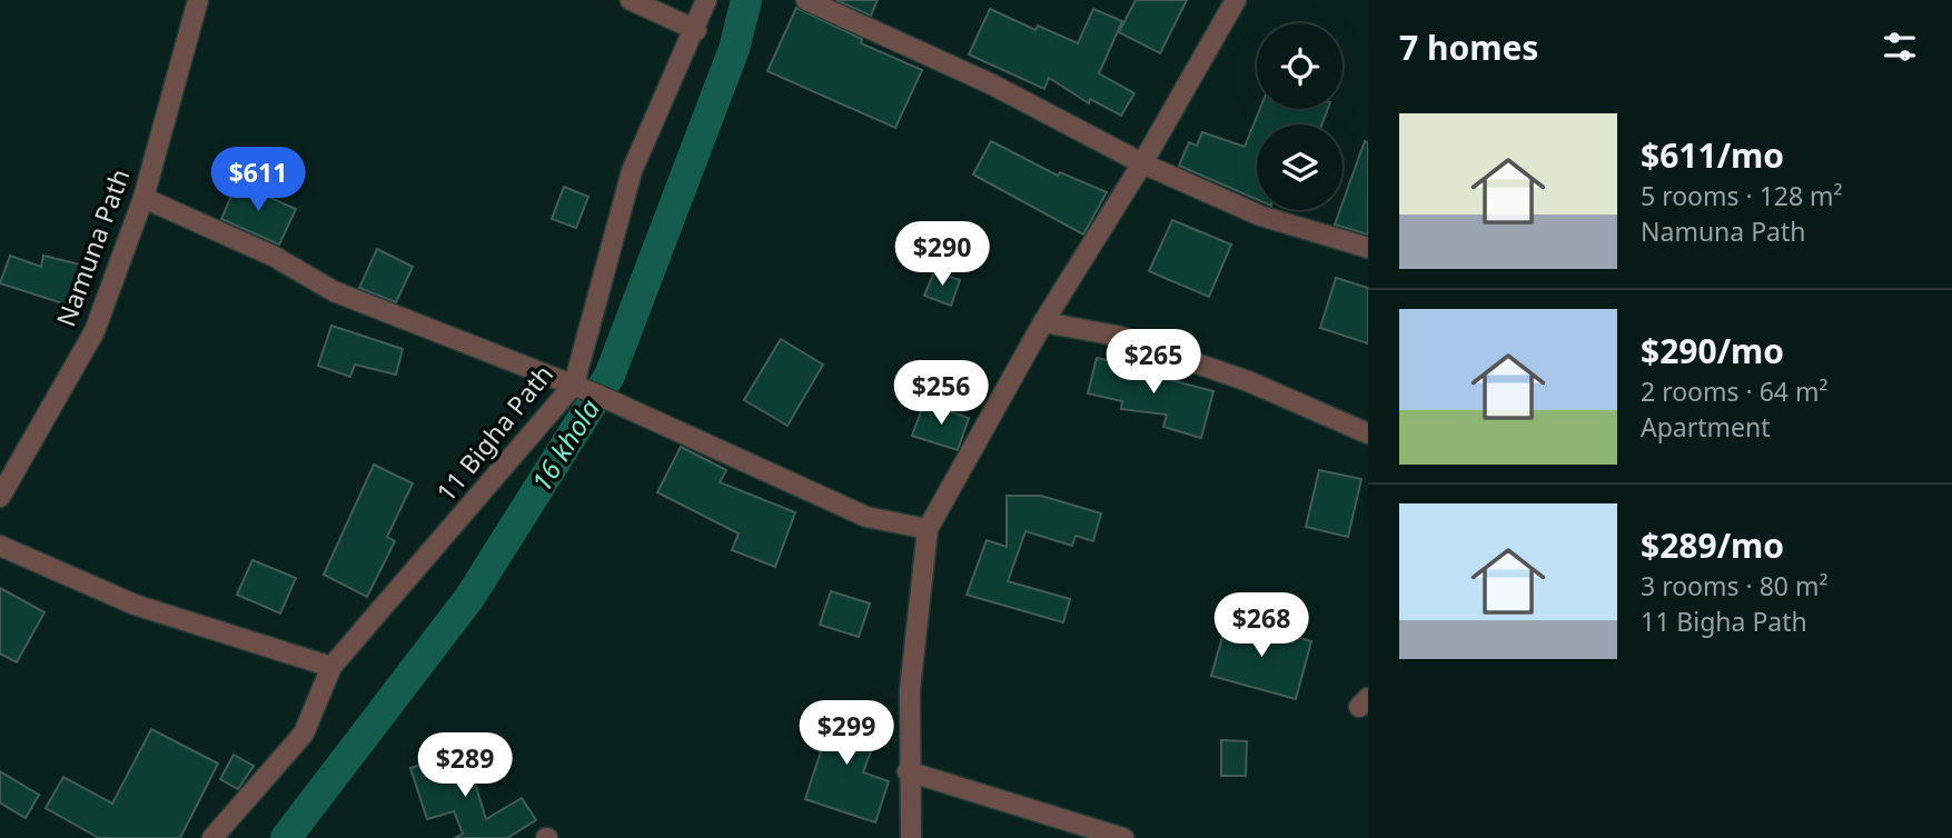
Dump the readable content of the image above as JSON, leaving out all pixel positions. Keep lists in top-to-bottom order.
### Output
{
  "streets": {
    "street": ["Namuna Path", "11 Bigha Path"]
  },
  "water": ["16 khola"],
  "page": {
    "heading": "7 homes",
    "list": [
      {
        "name": "$611/mo",
        "note": "5 rooms · 128 m² · Namuna Path"
      },
      {
        "name": "$290/mo",
        "note": "2 rooms · 64 m² · Apartment"
      },
      {
        "name": "$289/mo",
        "note": "3 rooms · 80 m² · 11 Bigha Path"
      }
    ],
    "price": [
      "$611",
      "$290",
      "$265",
      "$256",
      "$268",
      "$299",
      "$289"
    ]
  }
}
